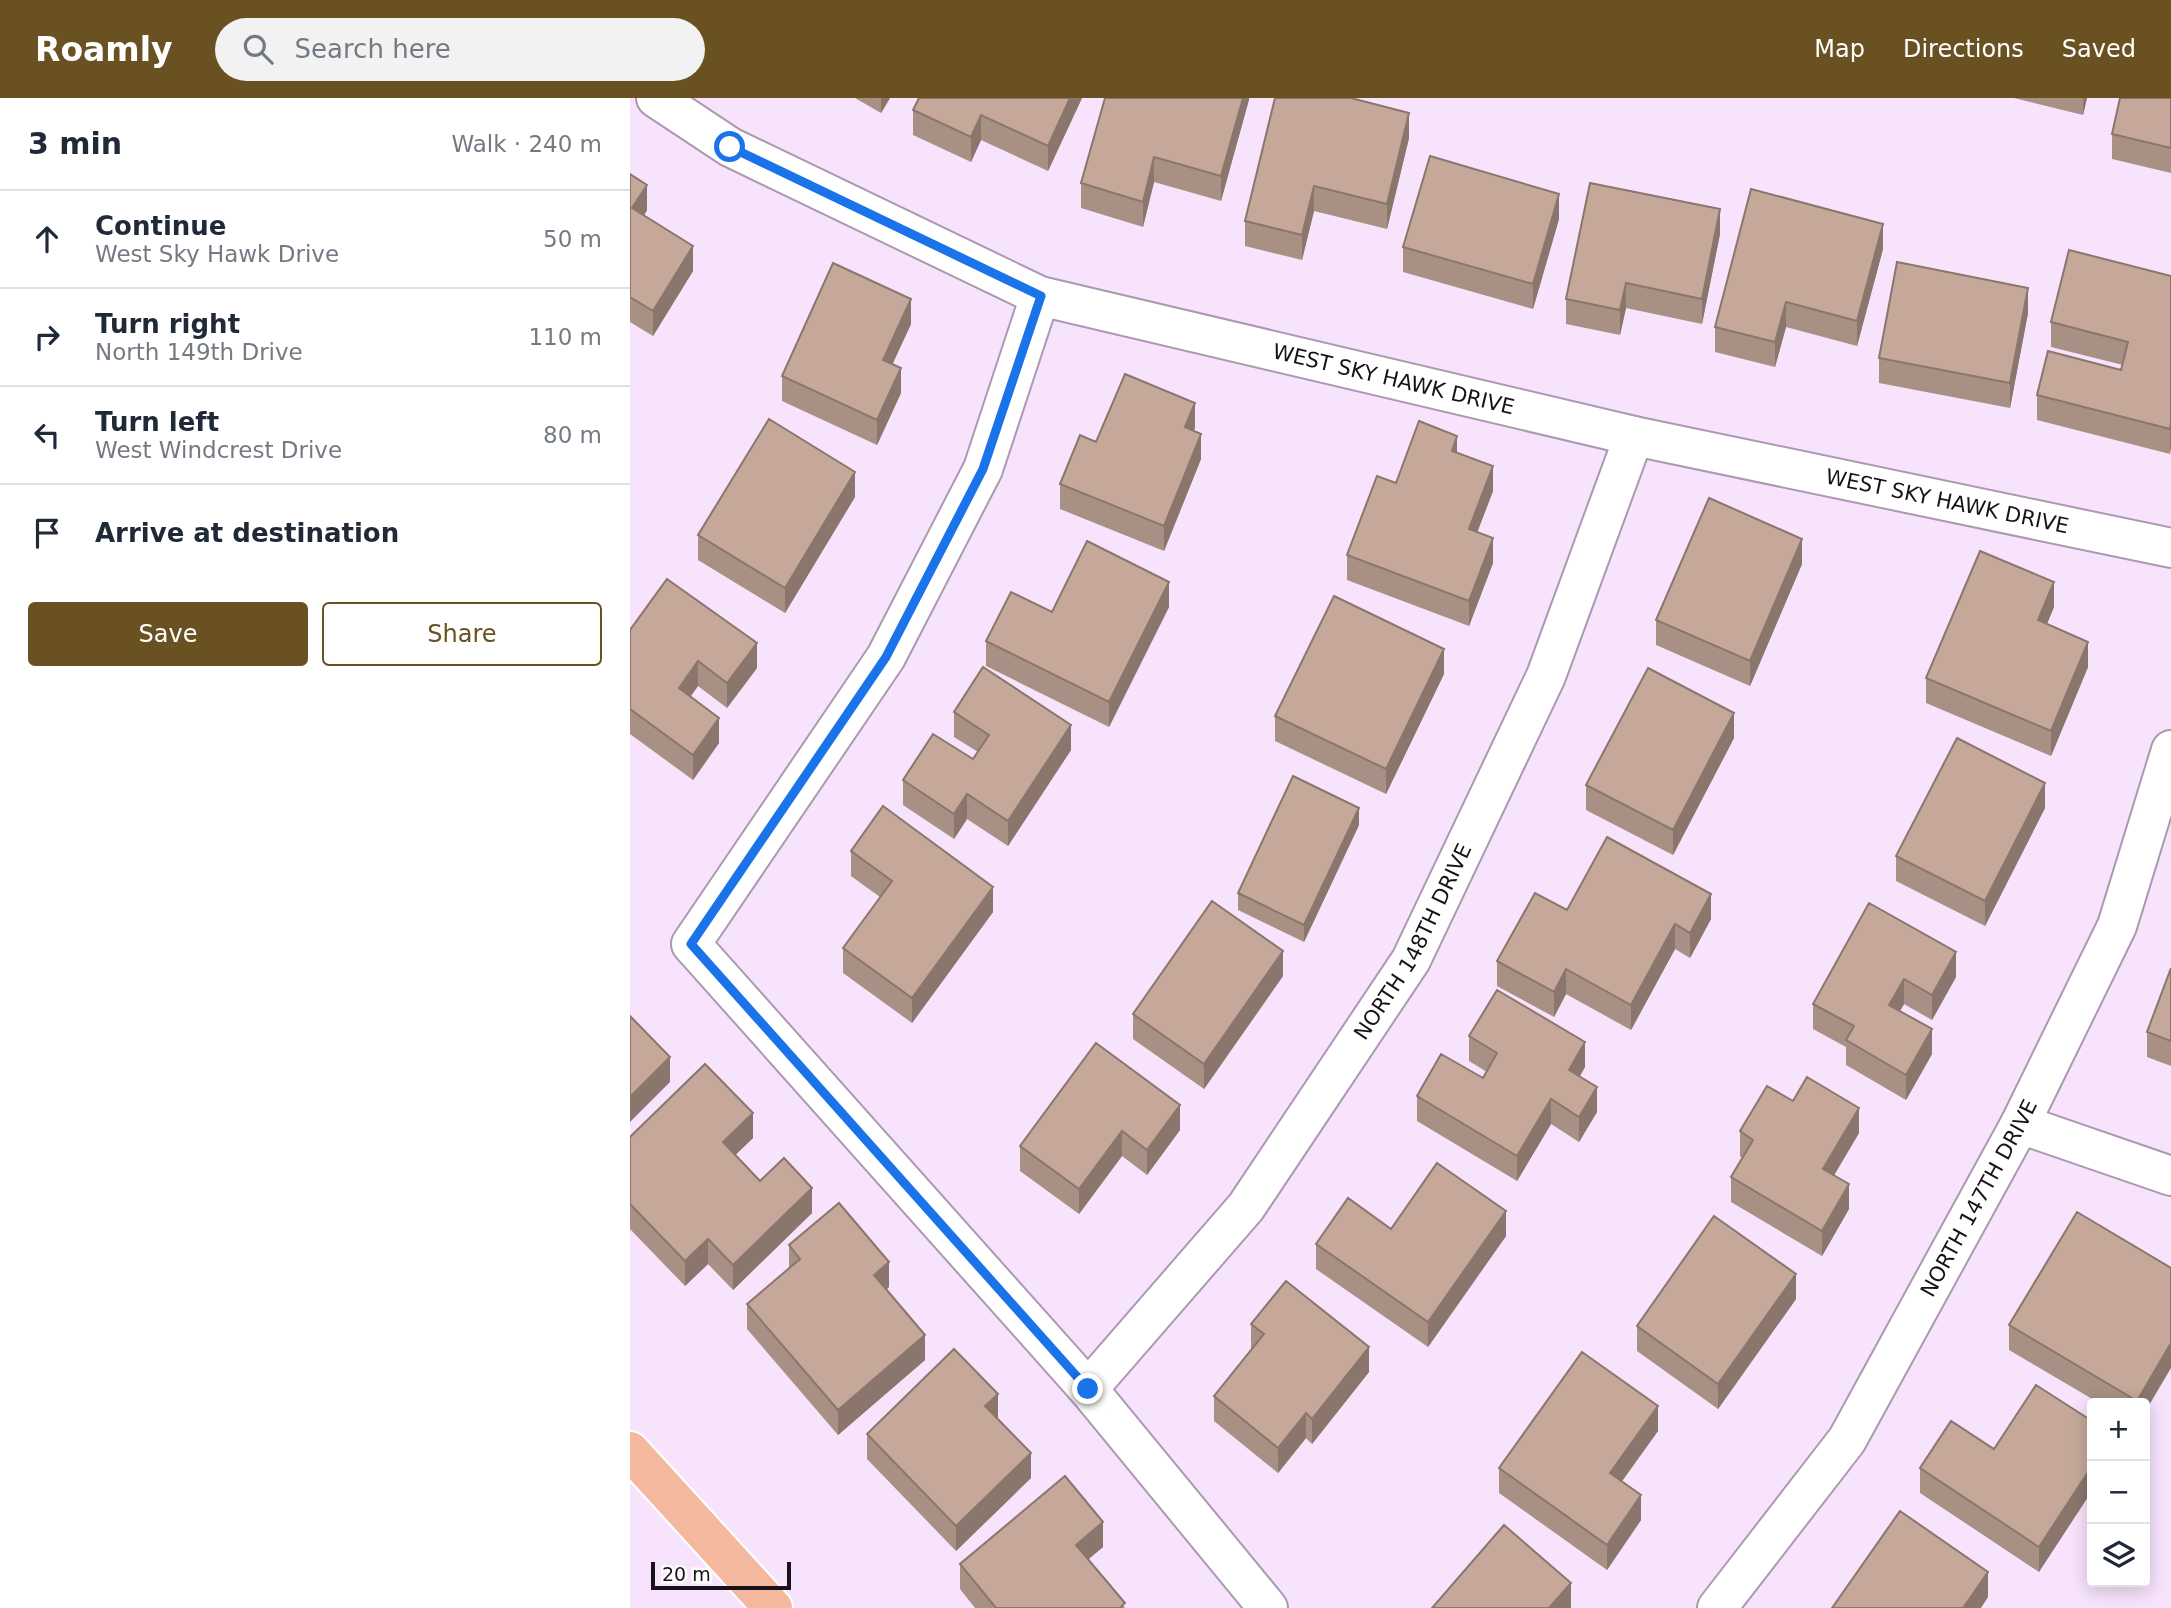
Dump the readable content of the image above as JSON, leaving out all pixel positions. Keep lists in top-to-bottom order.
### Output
{
  "streets": {
    "street": ["WEST SKY HAWK DRIVE", "NORTH 148TH DRIVE", "NORTH 147TH DRIVE"]
  },
  "crossings": [
    ["WEST SKY HAWK DRIVE", "NORTH 148TH DRIVE"]
  ],
  "scale_bar": "20 m",
  "page": {
    "header": "Roamly",
    "search": "Search here",
    "nav": ["Map", "Directions", "Saved"],
    "heading": ["3 min", "Walk · 240 m"],
    "list": [
      ["Continue", "West Sky Hawk Drive", "50 m"],
      ["Turn right", "North 149th Drive", "110 m"],
      ["Turn left", "West Windcrest Drive", "80 m"],
      "Arrive at destination"
    ],
    "buttons": ["Save", "Share"],
    "map_buttons": ["+", "−"],
    "scale": "20 m"
  }
}
